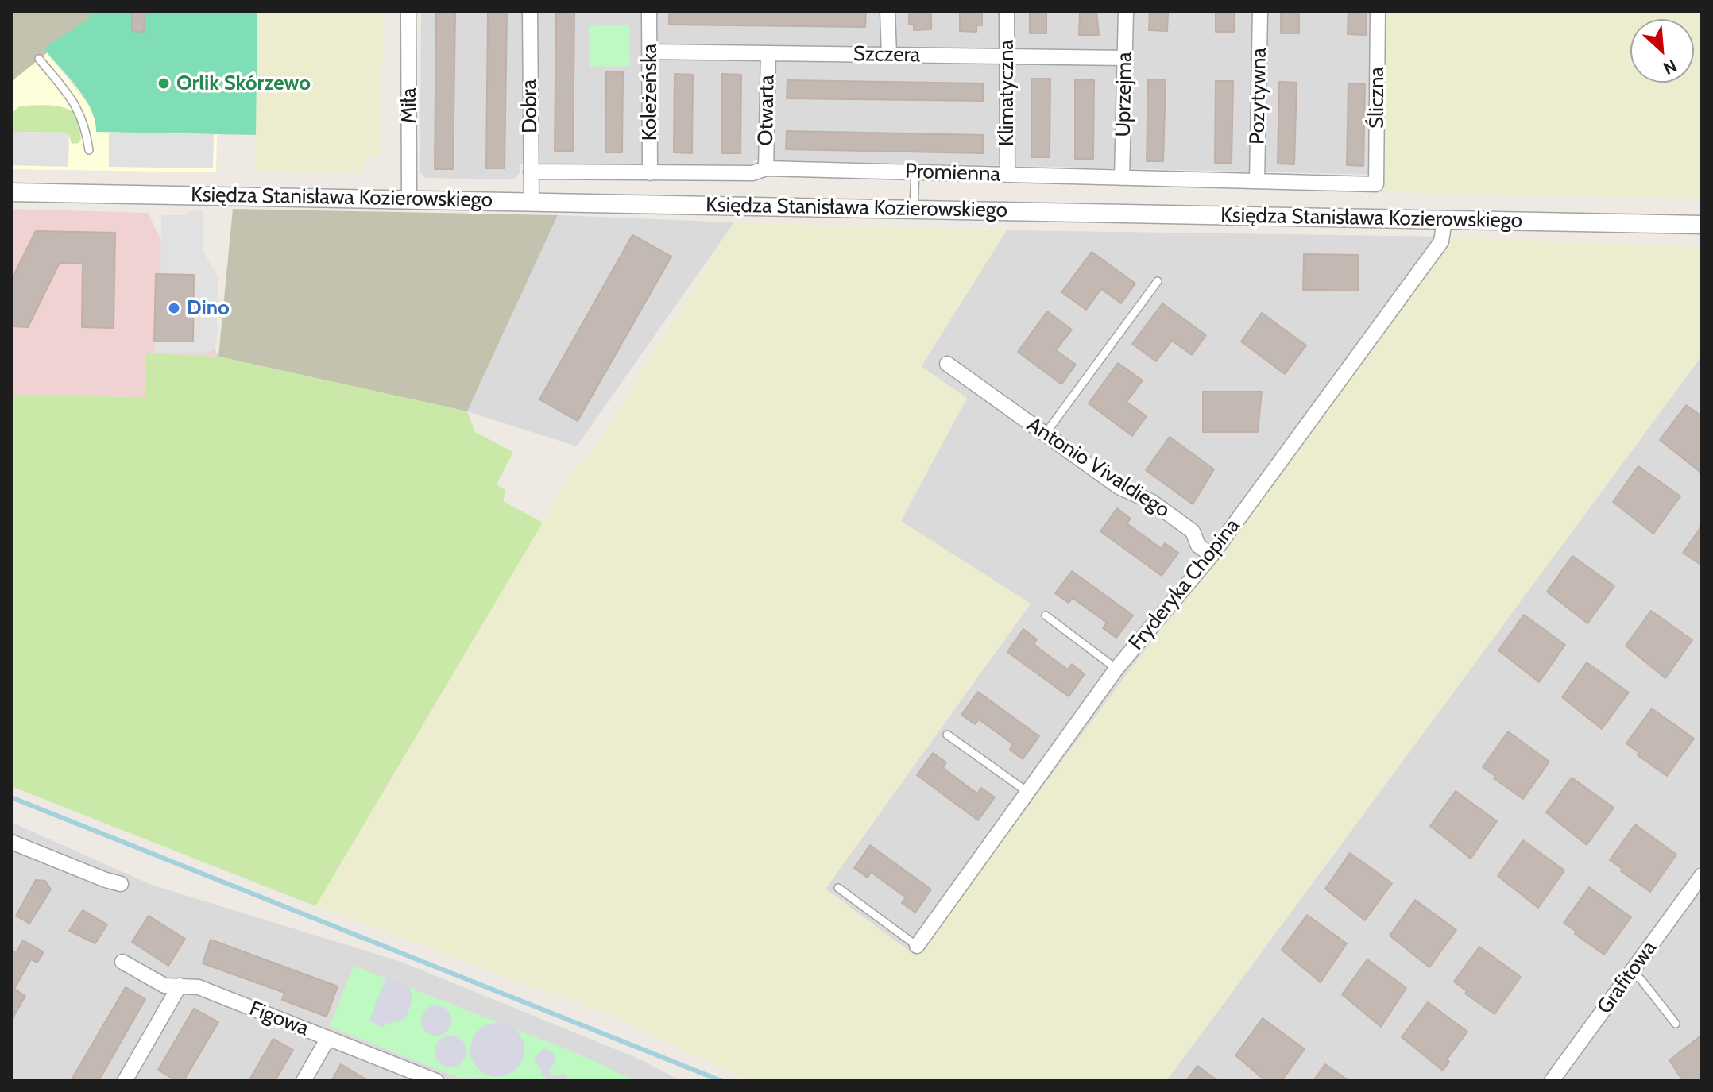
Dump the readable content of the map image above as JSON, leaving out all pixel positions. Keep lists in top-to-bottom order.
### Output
{
  "streets": {
    "street": [
      "Szczera",
      "Koleżeńska",
      "Klimatyczna",
      "Uprzejma",
      "Pozytywna",
      "Śliczna",
      "Miła",
      "Dobra",
      "Otwarta",
      "Promienna",
      "Księdza Stanisława Kozierowskiego",
      "Antonio Vivaldiego",
      "Fryderyka Chopina",
      "Grafitowa",
      "Figowa"
    ]
  },
  "crossings": [
    ["Szczera", "Koleżeńska"],
    ["Szczera", "Klimatyczna"],
    ["Szczera", "Uprzejma"],
    ["Szczera", "Otwarta"],
    ["Koleżeńska", "Promienna"],
    ["Klimatyczna", "Promienna"],
    ["Uprzejma", "Promienna"],
    ["Pozytywna", "Promienna"],
    ["Śliczna", "Promienna"],
    ["Miła", "Księdza Stanisława Kozierowskiego"],
    ["Dobra", "Promienna"],
    ["Dobra", "Księdza Stanisława Kozierowskiego"],
    ["Otwarta", "Promienna"],
    ["Księdza Stanisława Kozierowskiego", "Fryderyka Chopina"],
    ["Antonio Vivaldiego", "Fryderyka Chopina"]
  ],
  "places": ["Orlik Skórzewo", "Dino"],
  "north": "bottom right"
}
